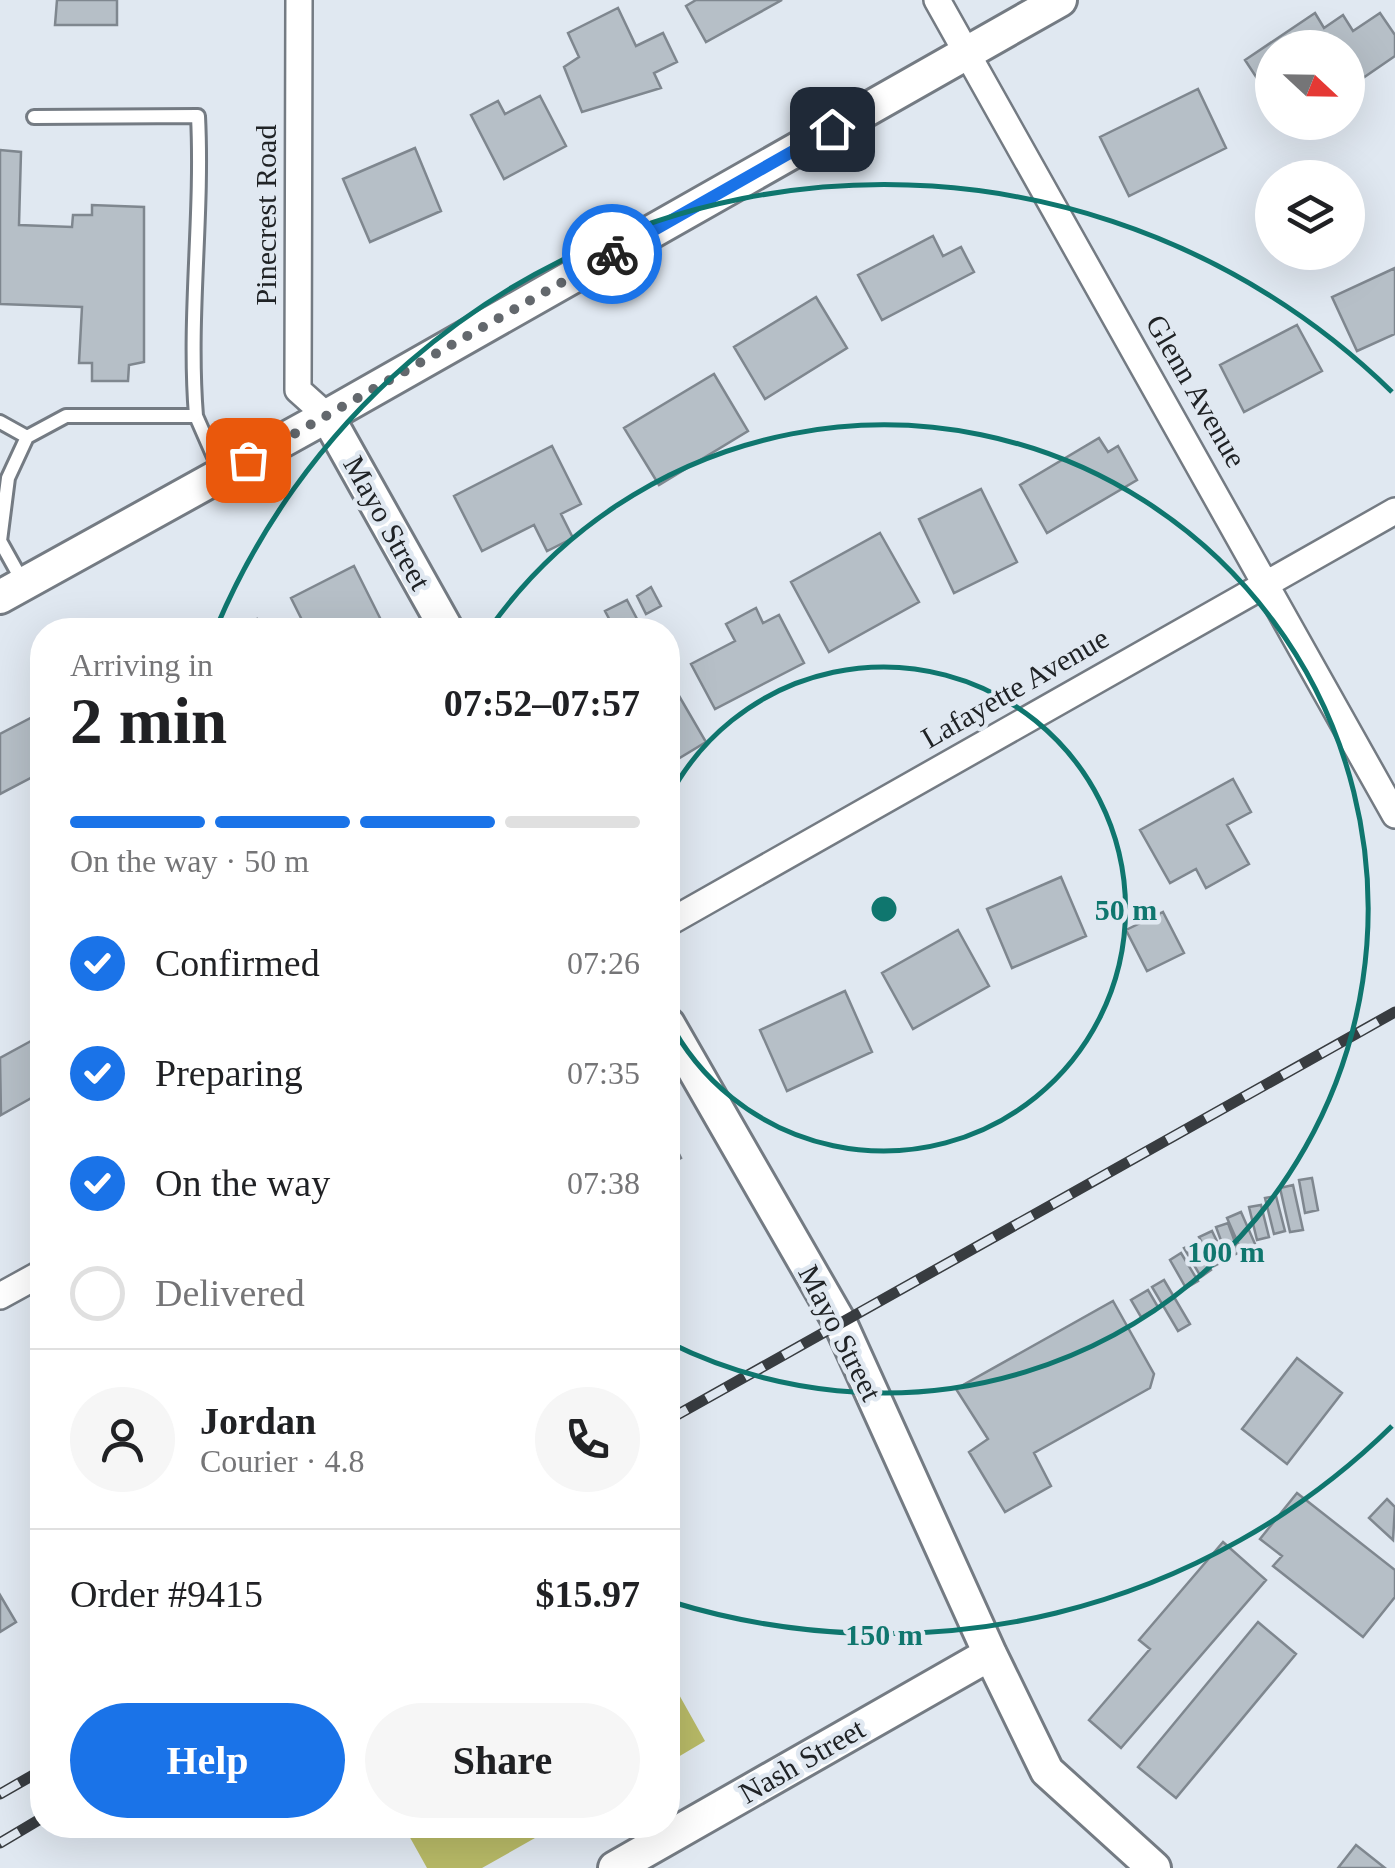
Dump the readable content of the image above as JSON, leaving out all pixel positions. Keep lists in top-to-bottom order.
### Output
{
  "streets": {
    "street": [
      "Pinecrest Road",
      "Glenn Avenue",
      "Mayo Street",
      "Lafayette Avenue",
      "Nash Street"
    ]
  },
  "crossings": [
    ["Pinecrest Road", "Mayo Street"],
    ["Glenn Avenue", "Lafayette Avenue"],
    ["Mayo Street", "Nash Street"]
  ],
  "north": "right",
  "page": {
    "heading": ["2 min", "Arriving in", "07:52–07:57"],
    "panel": [
      "Jordan",
      "Courier · 4.8",
      "Order #9415",
      "$15.97"
    ],
    "bar": "On the way · 50 m",
    "list": [
      ["Confirmed", "07:26"],
      ["Preparing", "07:35"],
      ["On the way", "07:38"],
      "Delivered"
    ],
    "buttons": ["Help", "Share"]
  },
  "rings": ["50 m", "100 m", "150 m"]
}
